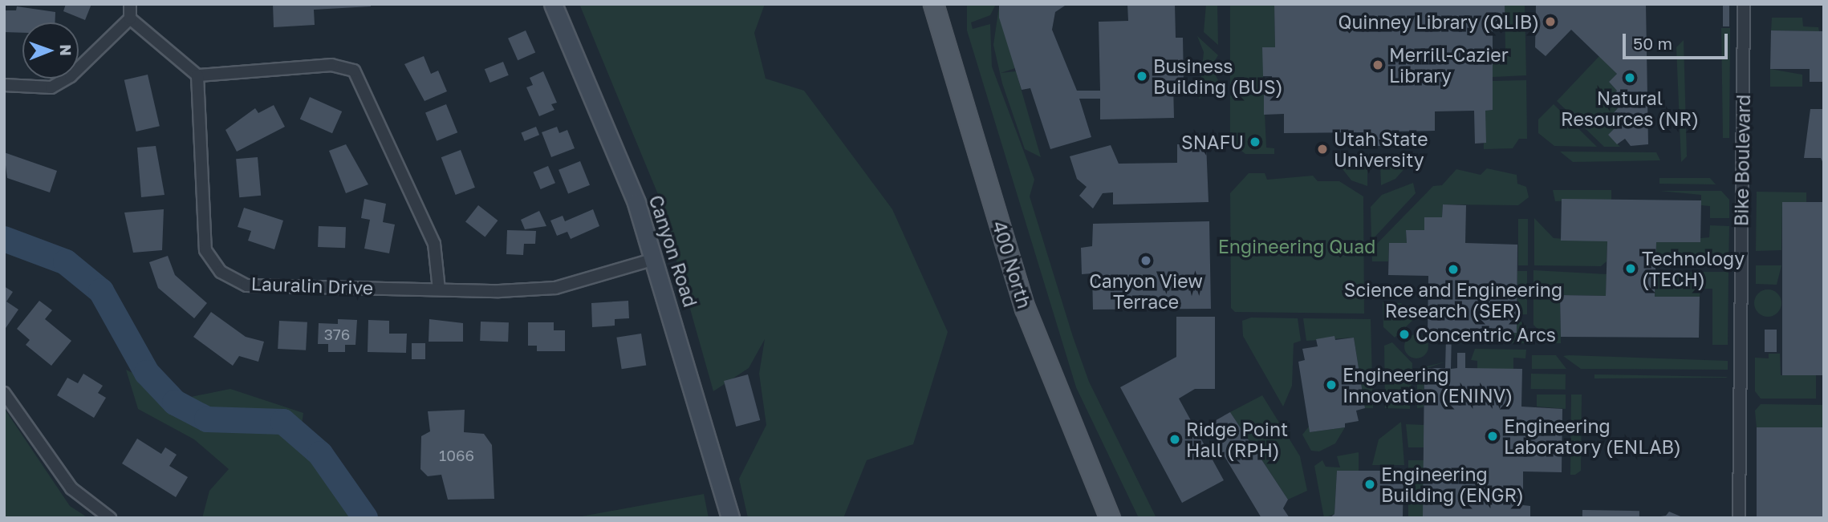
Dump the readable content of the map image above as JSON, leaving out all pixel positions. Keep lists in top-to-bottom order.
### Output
{
  "streets": {
    "main road": ["400 North"],
    "street": ["Bike Boulevard", "Canyon Road", "Lauralin Drive"]
  },
  "crossings": [
    ["Canyon Road", "Lauralin Drive"]
  ],
  "parks": ["Engineering Quad"],
  "places": [
    "Quinney Library (QLIB)",
    "Merrill-Cazier Library",
    "Business Building (BUS)",
    "Natural Resources (NR)",
    "SNAFU",
    "Utah State University",
    "Canyon View Terrace",
    "Technology (TECH)",
    "Science and Engineering Research (SER)",
    "Concentric Arcs",
    "Engineering Innovation (ENINV)",
    "Engineering Laboratory (ENLAB)",
    "Ridge Point Hall (RPH)",
    "Engineering Building (ENGR)"
  ],
  "house_numbers": ["376", "1066"],
  "scale_bar": "50 m",
  "north": "right"
}
